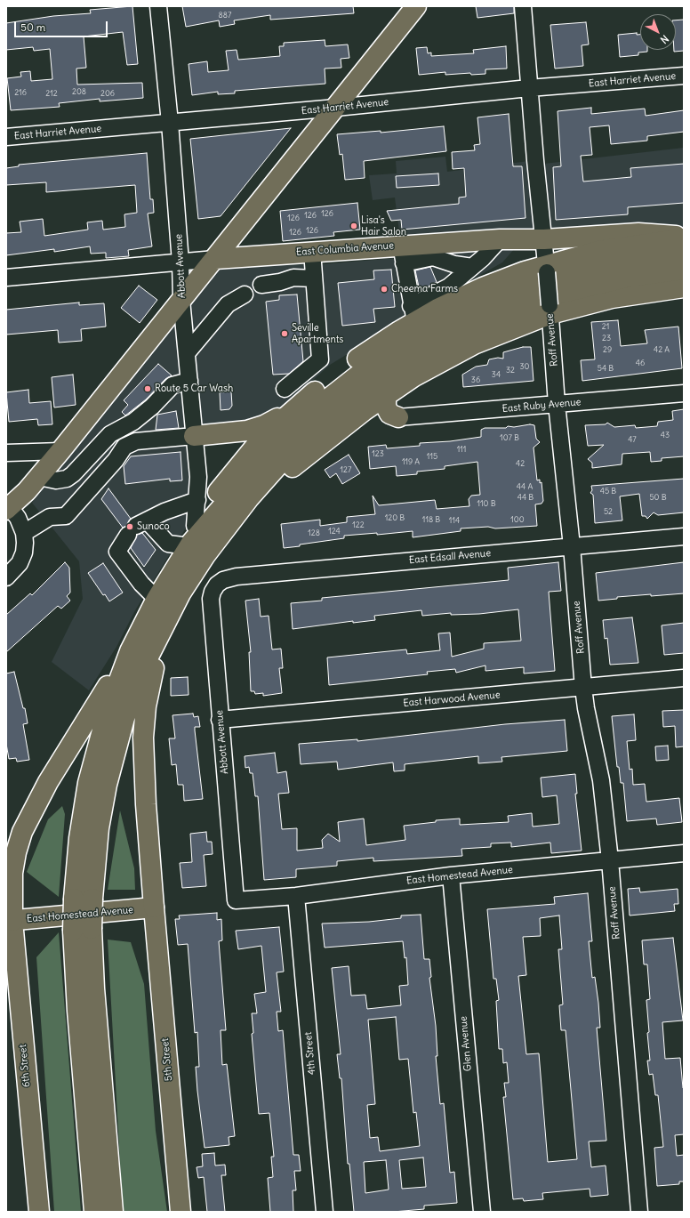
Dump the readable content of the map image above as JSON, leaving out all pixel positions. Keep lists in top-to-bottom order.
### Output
{
  "streets": {
    "main road": [
      "East Columbia Avenue",
      "East Homestead Avenue",
      "5th Street",
      "6th Street"
    ],
    "street": [
      "East Harriet Avenue",
      "Abbott Avenue",
      "Roff Avenue",
      "East Ruby Avenue",
      "East Edsall Avenue",
      "East Harwood Avenue",
      "Glen Avenue",
      "4th Street"
    ]
  },
  "crossings": [
    ["East Harriet Avenue", "Abbott Avenue"],
    ["East Harriet Avenue", "Roff Avenue"],
    ["East Columbia Avenue", "Abbott Avenue"],
    ["East Columbia Avenue", "Roff Avenue"],
    ["Abbott Avenue", "East Edsall Avenue"],
    ["Abbott Avenue", "East Harwood Avenue"],
    ["Abbott Avenue", "East Homestead Avenue"],
    ["Roff Avenue", "East Ruby Avenue"],
    ["Roff Avenue", "East Edsall Avenue"],
    ["Roff Avenue", "East Harwood Avenue"],
    ["Roff Avenue", "East Homestead Avenue"],
    ["East Homestead Avenue", "Glen Avenue"],
    ["East Homestead Avenue", "4th Street"],
    ["East Homestead Avenue", "5th Street"],
    ["East Homestead Avenue", "6th Street"]
  ],
  "places": [
    "Lisa's Hair Salon",
    "Cheema Farms",
    "Seville Apartments",
    "Route 5 Car Wash",
    "Sunoco"
  ],
  "house_numbers": [
    "887",
    "208",
    "216",
    "212",
    "206",
    "126",
    "126",
    "126",
    "126",
    "126",
    "21",
    "23",
    "29",
    "42 A",
    "46",
    "30",
    "54 B",
    "32",
    "34",
    "36",
    "43",
    "107 B",
    "47",
    "111",
    "123",
    "115",
    "119 A",
    "42",
    "127",
    "44 A",
    "45 B",
    "44 B",
    "50 B",
    "110 B",
    "52",
    "120 B",
    "118 B",
    "100",
    "114",
    "122",
    "124",
    "128"
  ],
  "scale_bar": "50 m",
  "north": "bottom right"
}
